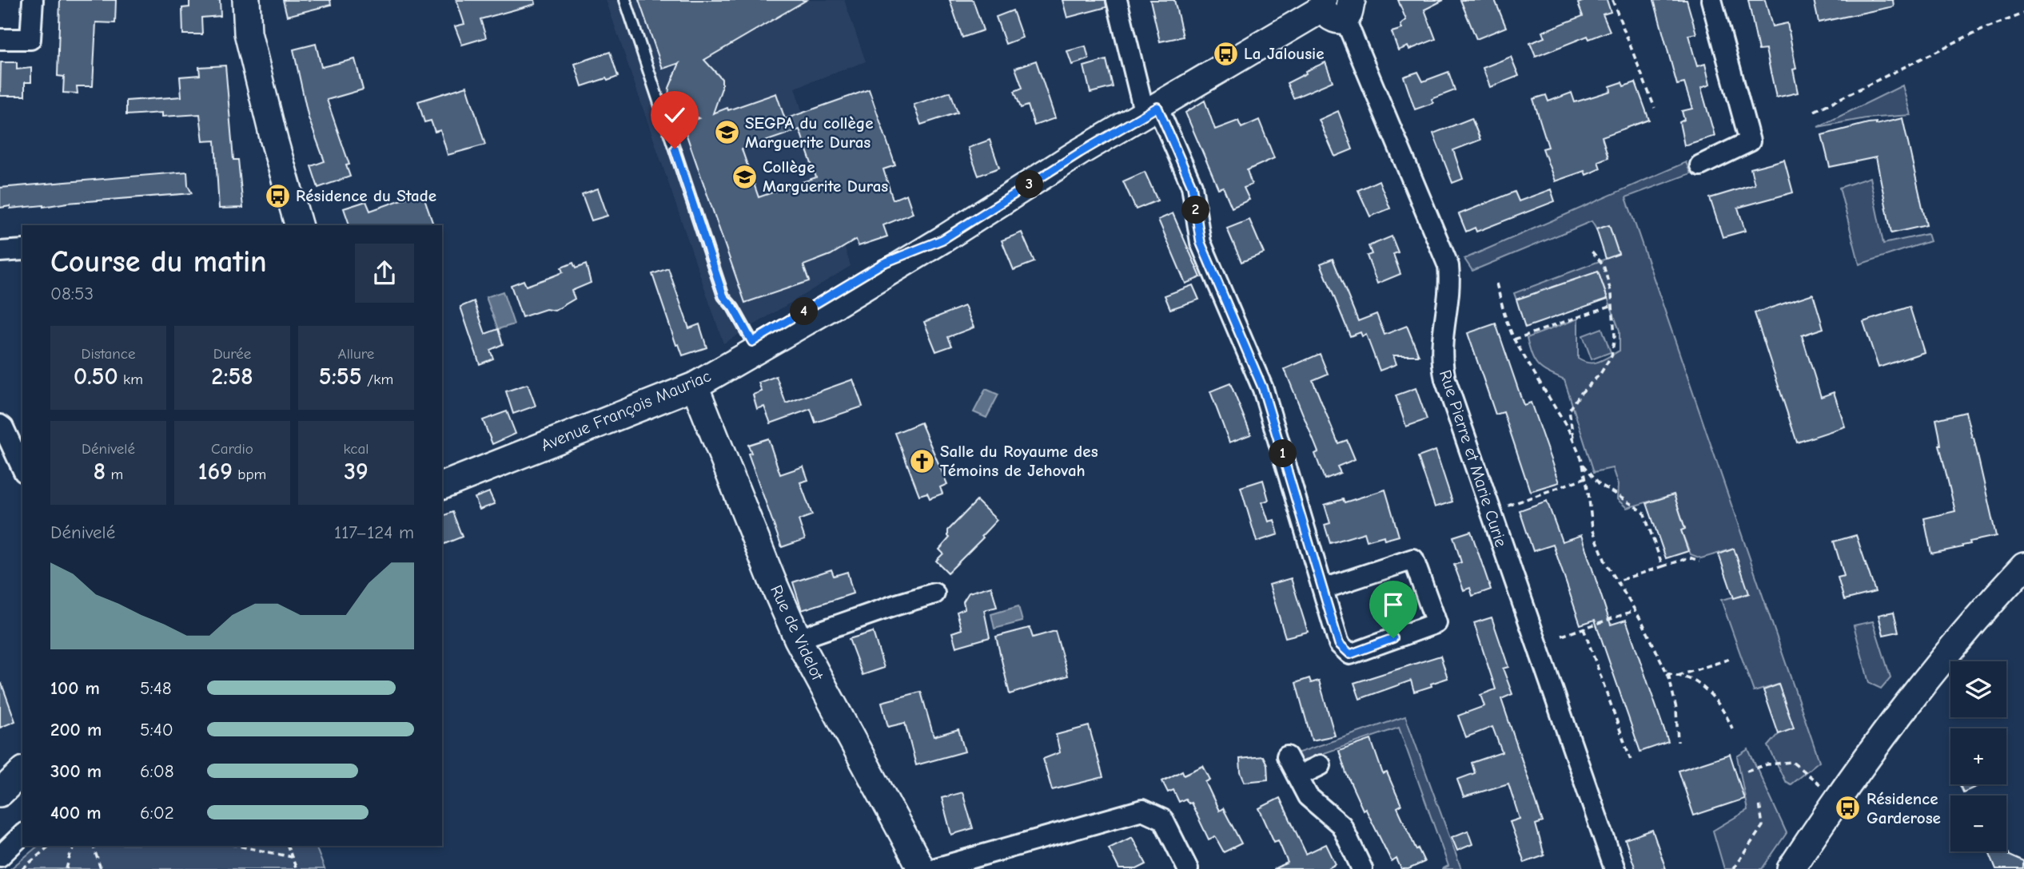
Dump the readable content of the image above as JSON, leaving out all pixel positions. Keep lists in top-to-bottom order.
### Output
{
  "streets": {
    "street": ["Avenue François Mauriac", "Rue Pierre et Marie Curie", "Rue de Videlot"]
  },
  "crossings": [
    ["Avenue François Mauriac", "Rue Pierre et Marie Curie"],
    ["Avenue François Mauriac", "Rue de Videlot"]
  ],
  "places": {
    "bus stop": ["La Jalousie", "Résidence du Stade", "Résidence Garderose"],
    "school or university": ["SEGPA du collège Marguerite Duras", "Collège Marguerite Duras"],
    "church": ["Salle du Royaume des Témoins de Jehovah"]
  },
  "page": {
    "pins": [
      "3",
      "2",
      "4",
      "1"
    ],
    "heading": ["Course du matin", "08:53"],
    "stats": [
      ["Distance", "0.50 km"],
      ["Durée", "2:58"],
      ["Allure", "5:55 /km"],
      ["Dénivelé", "8 m"],
      ["Cardio", "169 bpm"],
      ["kcal", "39"]
    ],
    "chart": ["Dénivelé", "117–124 m"],
    "map_buttons": ["+", "−"],
    "list": [
      {
        "name": "100 m",
        "note": "5:48"
      },
      {
        "name": "200 m",
        "note": "5:40"
      },
      {
        "name": "300 m",
        "note": "6:08"
      },
      {
        "name": "400 m",
        "note": "6:02"
      }
    ]
  }
}
